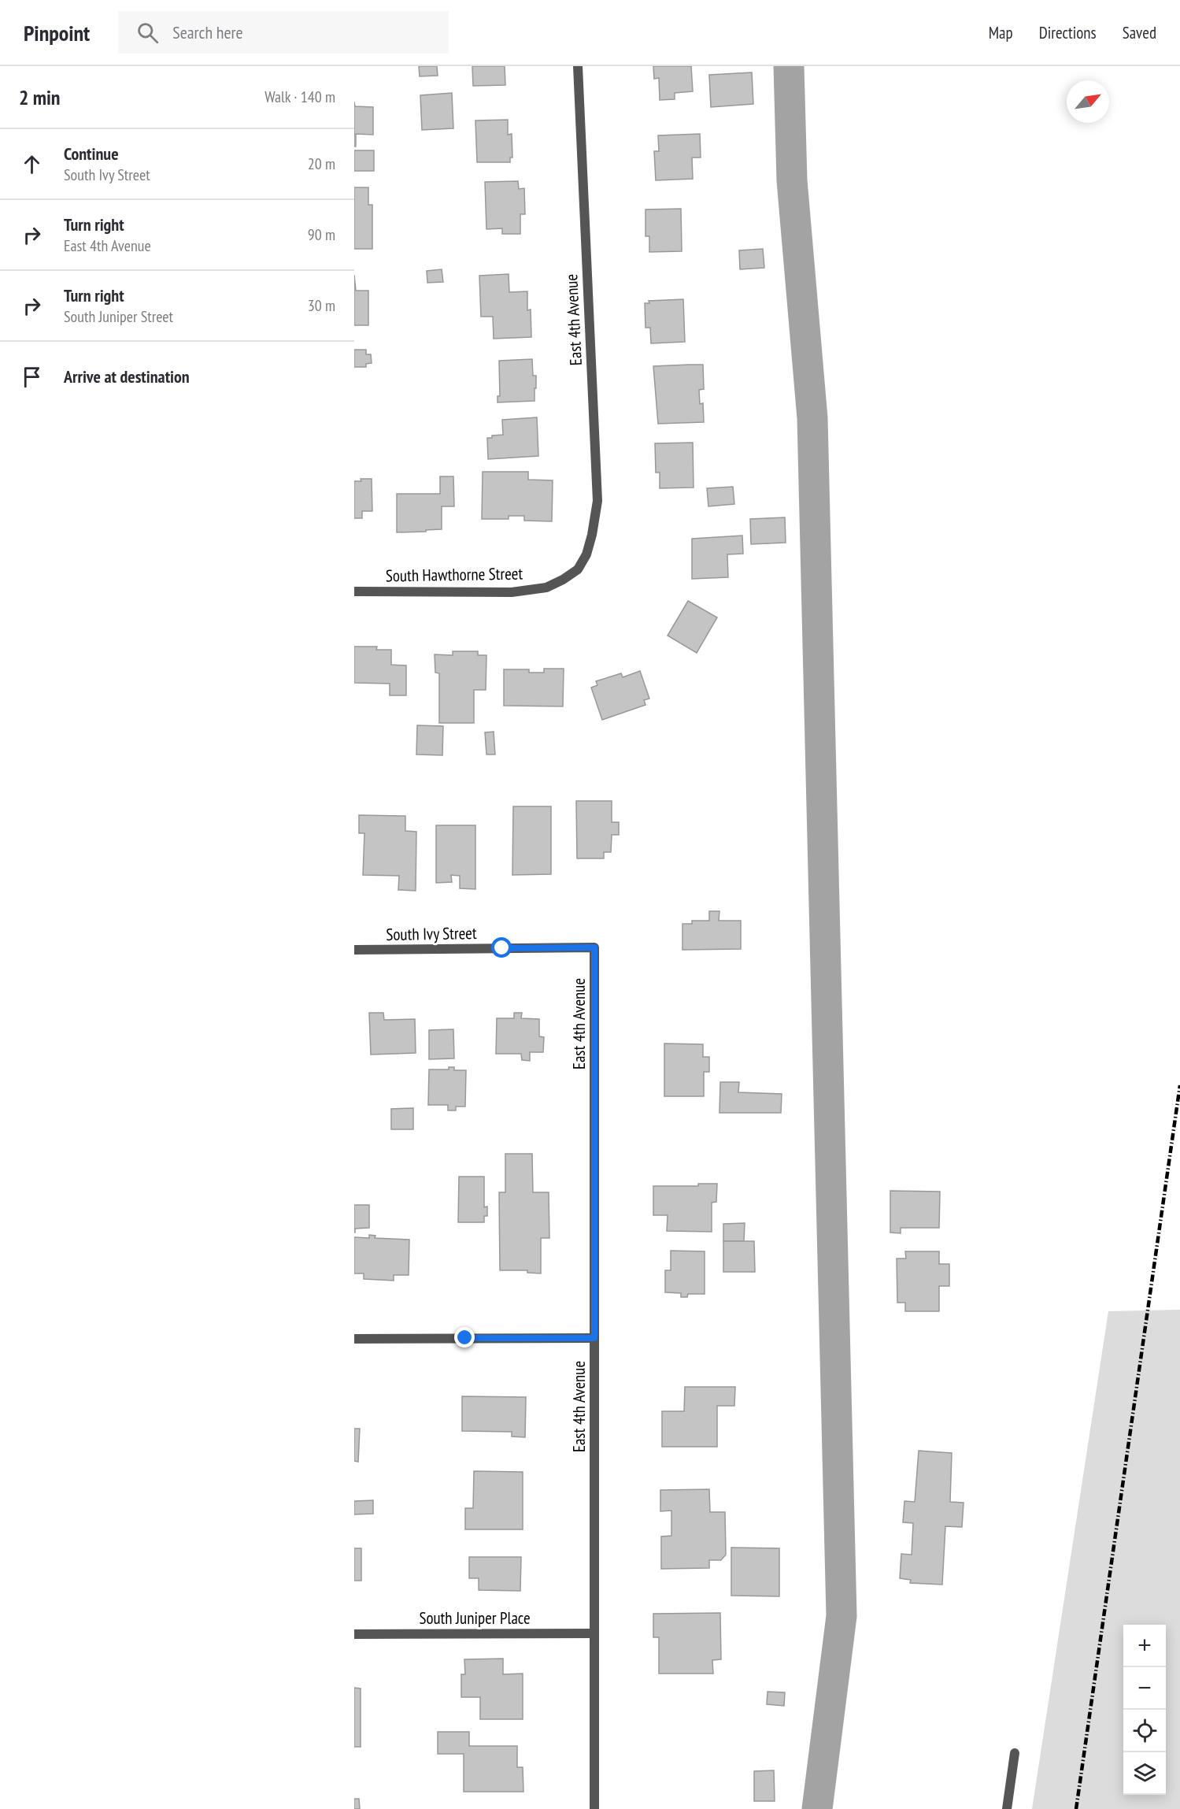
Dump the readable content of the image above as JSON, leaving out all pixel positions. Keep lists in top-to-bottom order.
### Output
{
  "streets": {
    "street": [
      "East 4th Avenue",
      "South Hawthorne Street",
      "South Ivy Street",
      "South Juniper Place"
    ]
  },
  "crossings": [
    ["East 4th Avenue", "South Hawthorne Street"],
    ["East 4th Avenue", "South Ivy Street"],
    ["East 4th Avenue", "South Juniper Place"]
  ],
  "north": "top right",
  "page": {
    "header": "Pinpoint",
    "search": "Search here",
    "nav": ["Map", "Directions", "Saved"],
    "heading": ["2 min", "Walk · 140 m"],
    "list": [
      ["Continue", "South Ivy Street", "20 m"],
      ["Turn right", "East 4th Avenue", "90 m"],
      ["Turn right", "South Juniper Street", "30 m"],
      "Arrive at destination"
    ],
    "map_buttons": ["+", "−"]
  }
}
